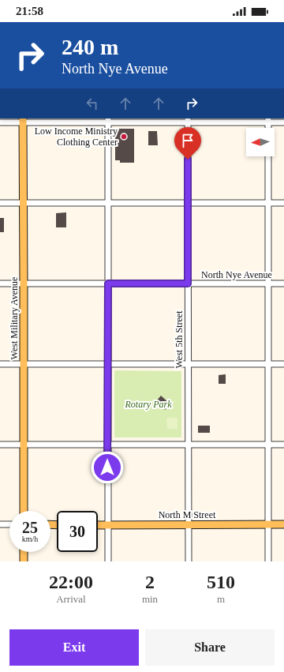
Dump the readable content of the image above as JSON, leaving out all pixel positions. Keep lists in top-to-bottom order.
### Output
{
  "streets": {
    "main road": ["West Military Avenue", "North M Street"],
    "street": ["North Nye Avenue", "West 5th Street"]
  },
  "crossings": [
    ["North Nye Avenue", "West Military Avenue"],
    ["North Nye Avenue", "West 5th Street"],
    ["West 5th Street", "North M Street"]
  ],
  "parks": ["Rotary Park"],
  "places": ["Low Income Ministry Clothing Center"],
  "north": "left",
  "page": {
    "status": "21:58",
    "turn": ["240 m", "North Nye Avenue"],
    "speed": "25 km/h",
    "limit": "30",
    "eta": [
      "22:00",
      "Arrival",
      "2",
      "min",
      "510",
      "m"
    ],
    "buttons": ["Exit", "Share"]
  }
}
